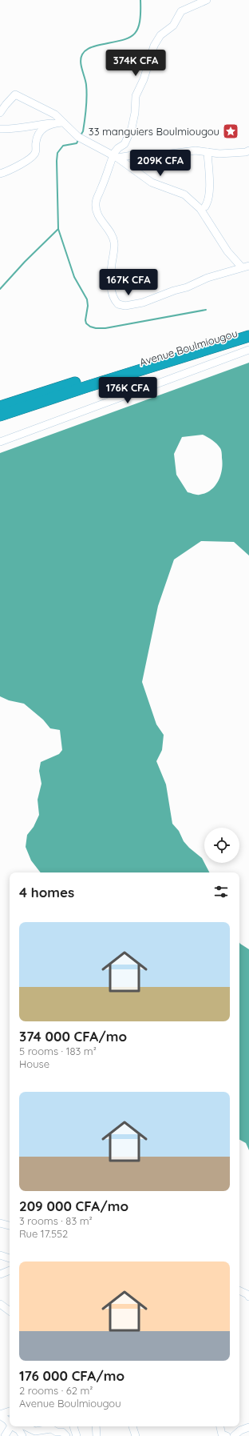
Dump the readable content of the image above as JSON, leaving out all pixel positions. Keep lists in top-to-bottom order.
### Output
{
  "streets": {
    "highway": ["Avenue Boulmiougou"]
  },
  "places": {
    "place": ["33 manguiers Boulmiougou"]
  },
  "page": {
    "price": [
      "374K CFA",
      "209K CFA",
      "167K CFA",
      "176K CFA"
    ],
    "heading": "4 homes",
    "list": [
      {
        "name": "374 000 CFA/mo",
        "note": "5 rooms · 183 m² · House"
      },
      {
        "name": "209 000 CFA/mo",
        "note": "3 rooms · 83 m² · Rue 17.552"
      },
      {
        "name": "176 000 CFA/mo",
        "note": "2 rooms · 62 m² · Avenue Boulmiougou"
      }
    ]
  }
}
